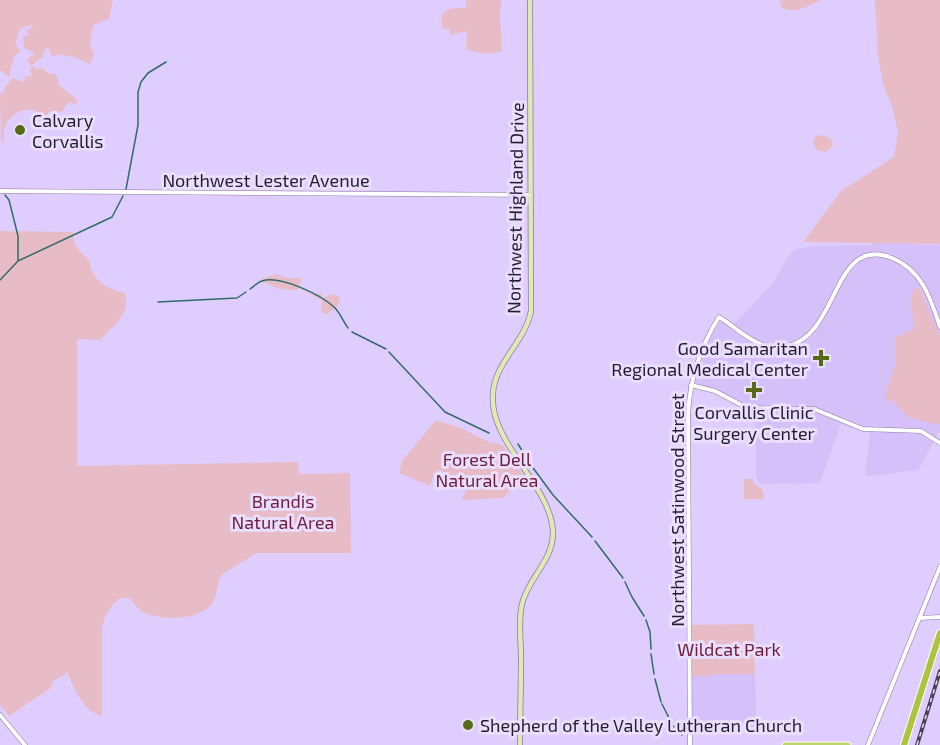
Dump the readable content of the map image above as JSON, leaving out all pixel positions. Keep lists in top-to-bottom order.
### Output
{
  "streets": {
    "main road": ["Northwest Highland Drive"],
    "street": ["Northwest Lester Avenue", "Northwest Satinwood Street"]
  },
  "crossings": [
    ["Northwest Lester Avenue", "Northwest Highland Drive"]
  ],
  "parks": ["Forest Dell Natural Area", "Brandis Natural Area", "Wildcat Park"],
  "places": {
    "other": ["Calvary Corvallis", "Shepherd of the Valley Lutheran Church"],
    "health": ["Good Samaritan Regional Medical Center", "Corvallis Clinic Surgery Center"]
  }
}
